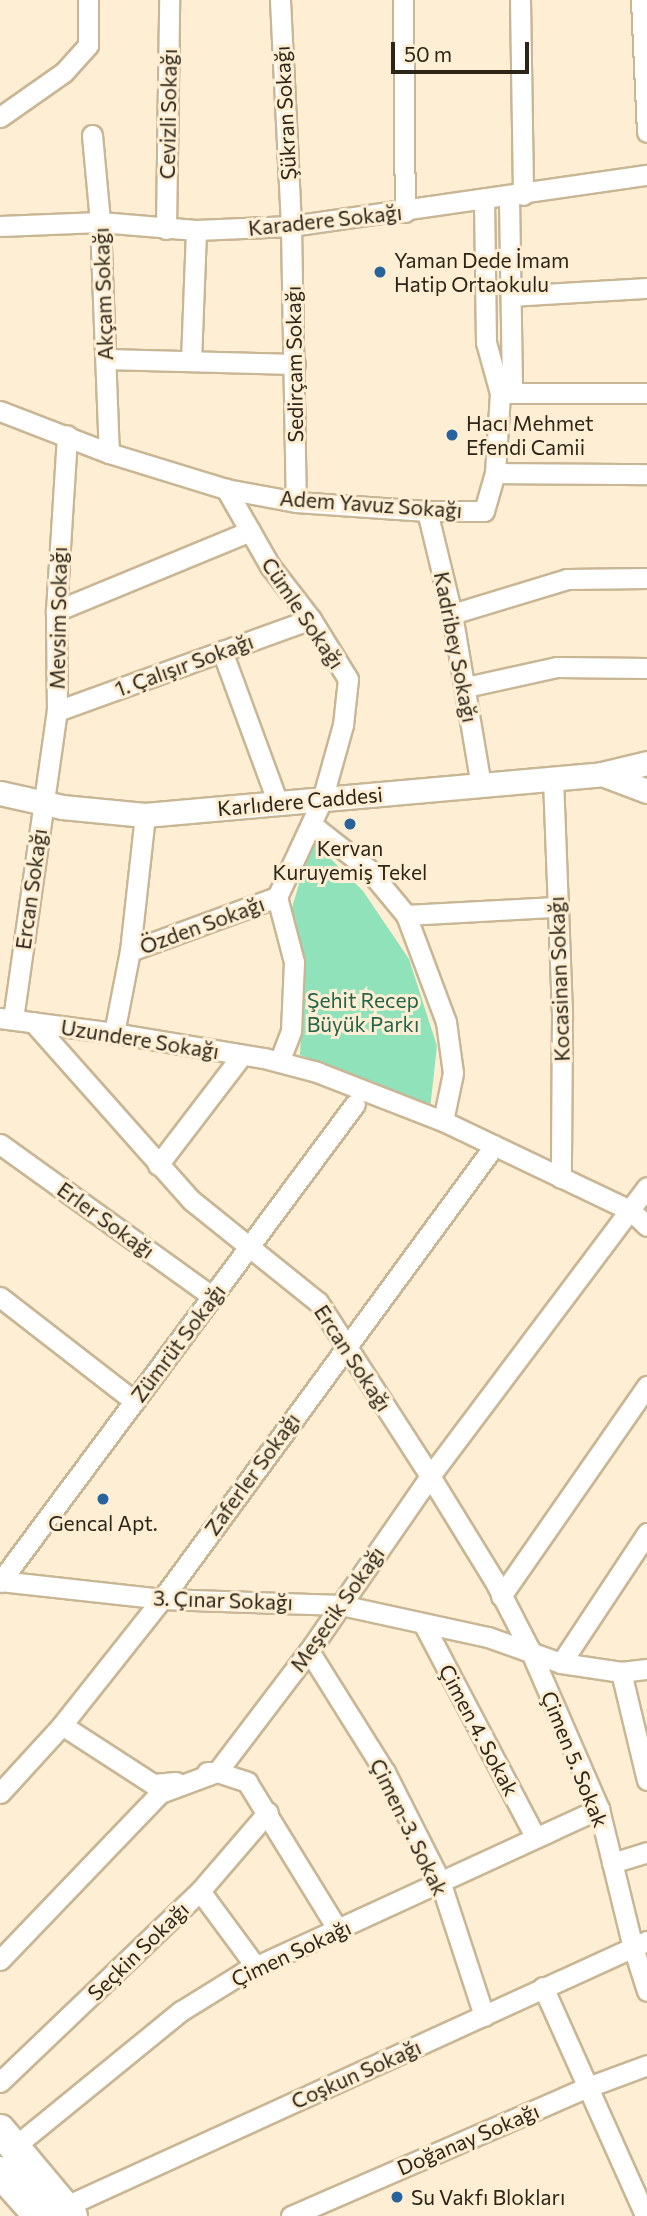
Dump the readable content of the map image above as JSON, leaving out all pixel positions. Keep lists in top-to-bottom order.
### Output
{
  "streets": {
    "street": [
      "Şükran Sokağı",
      "Cevizli Sokağı",
      "Karadere Sokağı",
      "Akçam Sokağı",
      "Sedirçam Sokağı",
      "Adem Yavuz Sokağı",
      "Cümle Sokağı",
      "Mevsim Sokağı",
      "Kadribey Sokağı",
      "1. Çalışır Sokağı",
      "Karlıdere Caddesi",
      "Ercan Sokağı",
      "Özden Sokağı",
      "Kocasinan Sokağı",
      "Uzundere Sokağı",
      "Erler Sokağı",
      "Zümrüt Sokağı",
      "Zaferler Sokağı",
      "3. Çınar Sokağı",
      "Meşecik Sokağı",
      "Çimen 4. Sokak",
      "Çimen 5. Sokak",
      "Çimen-3. Sokak",
      "Seçkin Sokağı",
      "Çimen Sokağı",
      "Coşkun Sokağı",
      "Doğanay Sokağı"
    ]
  },
  "crossings": [
    ["Şükran Sokağı", "Karadere Sokağı"],
    ["Şükran Sokağı", "Sedirçam Sokağı"],
    ["Cevizli Sokağı", "Karadere Sokağı"],
    ["Karadere Sokağı", "Akçam Sokağı"],
    ["Karadere Sokağı", "Sedirçam Sokağı"],
    ["Karadere Sokağı", "Adem Yavuz Sokağı"],
    ["Akçam Sokağı", "Adem Yavuz Sokağı"],
    ["Sedirçam Sokağı", "Adem Yavuz Sokağı"],
    ["Adem Yavuz Sokağı", "Cümle Sokağı"],
    ["Adem Yavuz Sokağı", "Mevsim Sokağı"],
    ["Adem Yavuz Sokağı", "Kadribey Sokağı"],
    ["Cümle Sokağı", "1. Çalışır Sokağı"],
    ["Cümle Sokağı", "Karlıdere Caddesi"],
    ["Cümle Sokağı", "Özden Sokağı"],
    ["Mevsim Sokağı", "1. Çalışır Sokağı"],
    ["Mevsim Sokağı", "Karlıdere Caddesi"],
    ["Mevsim Sokağı", "Ercan Sokağı"],
    ["Kadribey Sokağı", "Karlıdere Caddesi"],
    ["Karlıdere Caddesi", "Ercan Sokağı"],
    ["Karlıdere Caddesi", "Özden Sokağı"],
    ["Karlıdere Caddesi", "Kocasinan Sokağı"],
    ["Ercan Sokağı", "Uzundere Sokağı"],
    ["Ercan Sokağı", "Zümrüt Sokağı"],
    ["Ercan Sokağı", "Zaferler Sokağı"],
    ["Ercan Sokağı", "3. Çınar Sokağı"],
    ["Ercan Sokağı", "Meşecik Sokağı"],
    ["Ercan Sokağı", "Çimen 5. Sokak"],
    ["Özden Sokağı", "Uzundere Sokağı"],
    ["Kocasinan Sokağı", "Uzundere Sokağı"],
    ["Uzundere Sokağı", "Zümrüt Sokağı"],
    ["Uzundere Sokağı", "Zaferler Sokağı"],
    ["Uzundere Sokağı", "Meşecik Sokağı"],
    ["Erler Sokağı", "Zümrüt Sokağı"],
    ["Zümrüt Sokağı", "3. Çınar Sokağı"],
    ["Zaferler Sokağı", "3. Çınar Sokağı"],
    ["3. Çınar Sokağı", "Meşecik Sokağı"],
    ["3. Çınar Sokağı", "Çimen 4. Sokak"],
    ["3. Çınar Sokağı", "Çimen 5. Sokak"],
    ["Meşecik Sokağı", "Çimen-3. Sokak"],
    ["Çimen 4. Sokak", "Çimen Sokağı"],
    ["Çimen 5. Sokak", "Çimen Sokağı"],
    ["Çimen 5. Sokak", "Coşkun Sokağı"],
    ["Çimen-3. Sokak", "Çimen Sokağı"],
    ["Çimen-3. Sokak", "Coşkun Sokağı"]
  ],
  "parks": ["Şehit Recep Büyük Parkı"],
  "places": [
    "Yaman Dede İmam Hatip Ortaokulu",
    "Hacı Mehmet Efendi Camii",
    "Kervan Kuruyemiş Tekel",
    "Gencal Apt.",
    "Su Vakfı Blokları"
  ],
  "scale_bar": "50 m"
}
